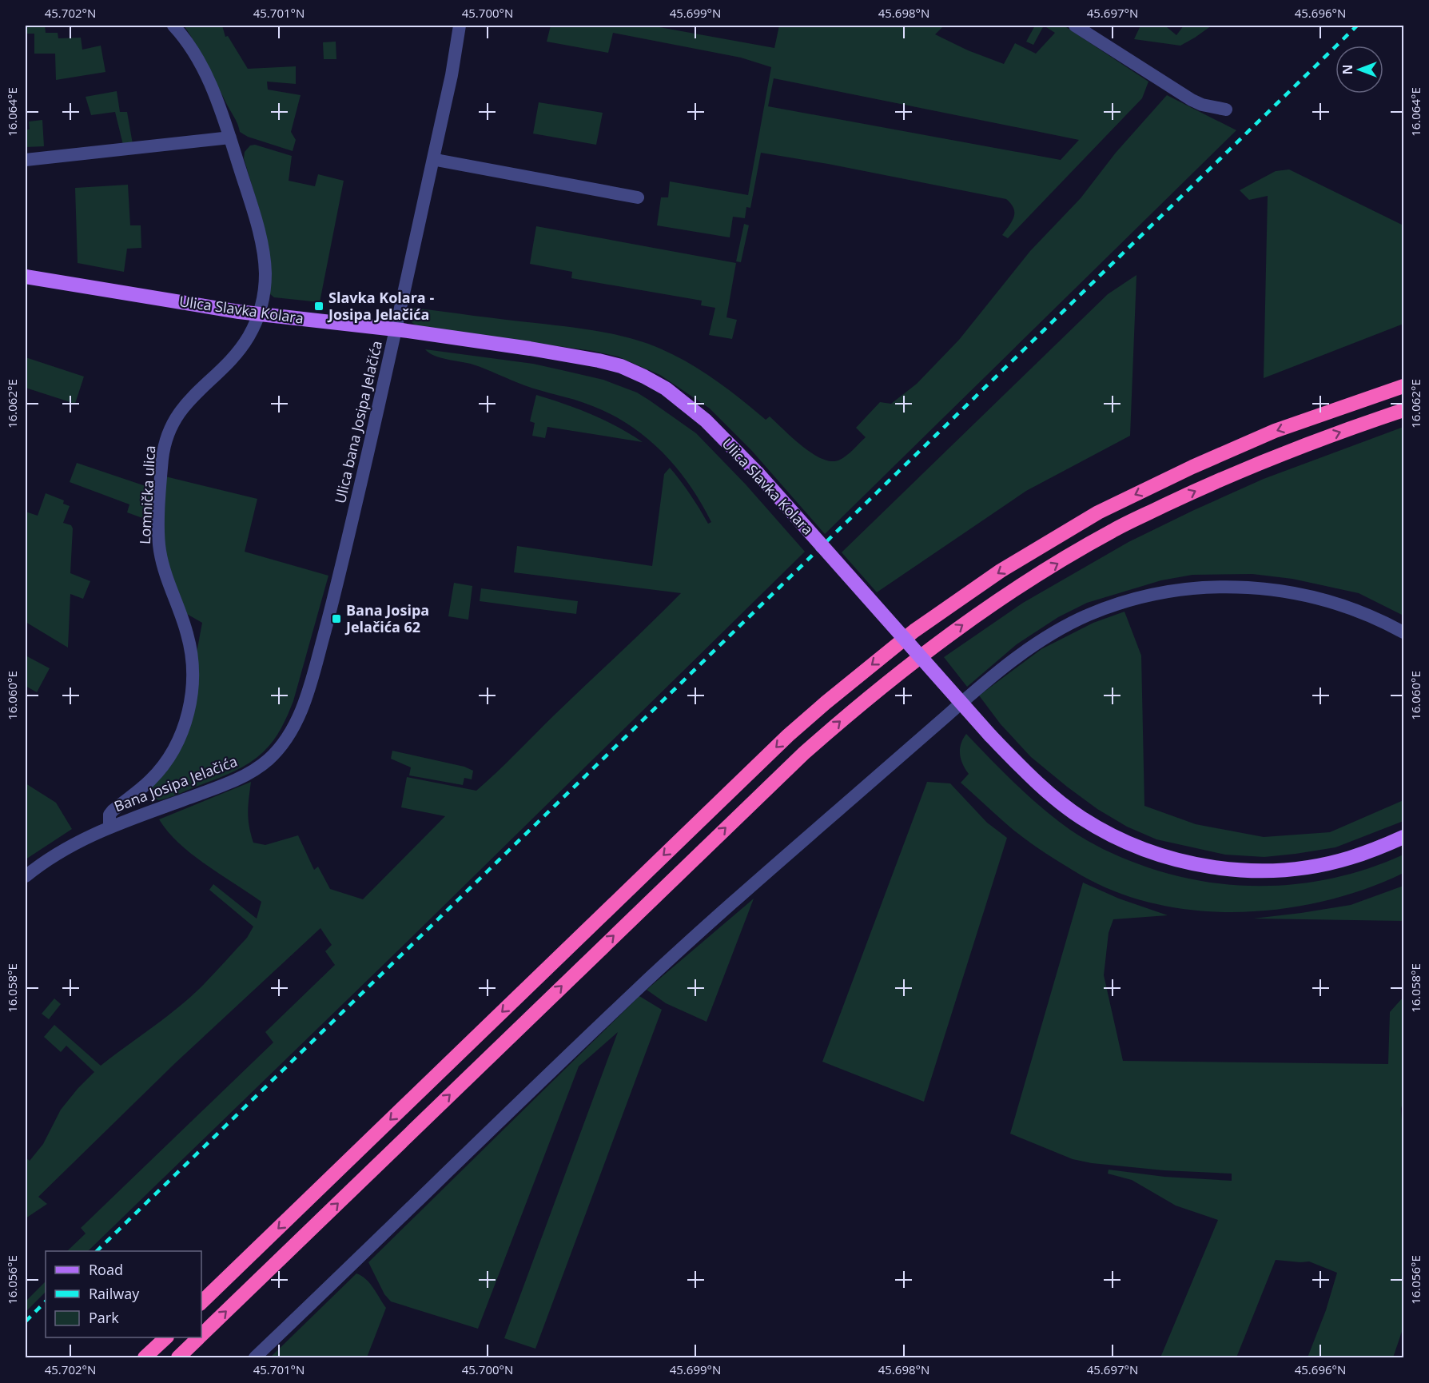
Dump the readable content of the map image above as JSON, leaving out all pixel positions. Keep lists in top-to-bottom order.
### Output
{
  "streets": {
    "main road": ["Ulica Slavka Kolara"],
    "street": ["Ulica bana Josipa Jelačića", "Lomnička ulica", "Bana Josipa Jelačića"]
  },
  "crossings": [
    ["Ulica Slavka Kolara", "Ulica bana Josipa Jelačića"],
    ["Ulica Slavka Kolara", "Lomnička ulica"],
    ["Ulica bana Josipa Jelačića", "Bana Josipa Jelačića"],
    ["Lomnička ulica", "Bana Josipa Jelačića"]
  ],
  "places": {
    "transit": ["Slavka Kolara - Josipa Jelačića", "Bana Josipa Jelačića 62"]
  },
  "legend": ["Road", "Railway", "Park"],
  "north": "left",
  "coordinates": [
    "45.702°N",
    "45.701°N",
    "45.700°N",
    "45.699°N",
    "45.698°N",
    "45.697°N",
    "45.696°N",
    "16.064°E",
    "16.062°E",
    "16.060°E",
    "16.058°E",
    "16.056°E"
  ]
}
